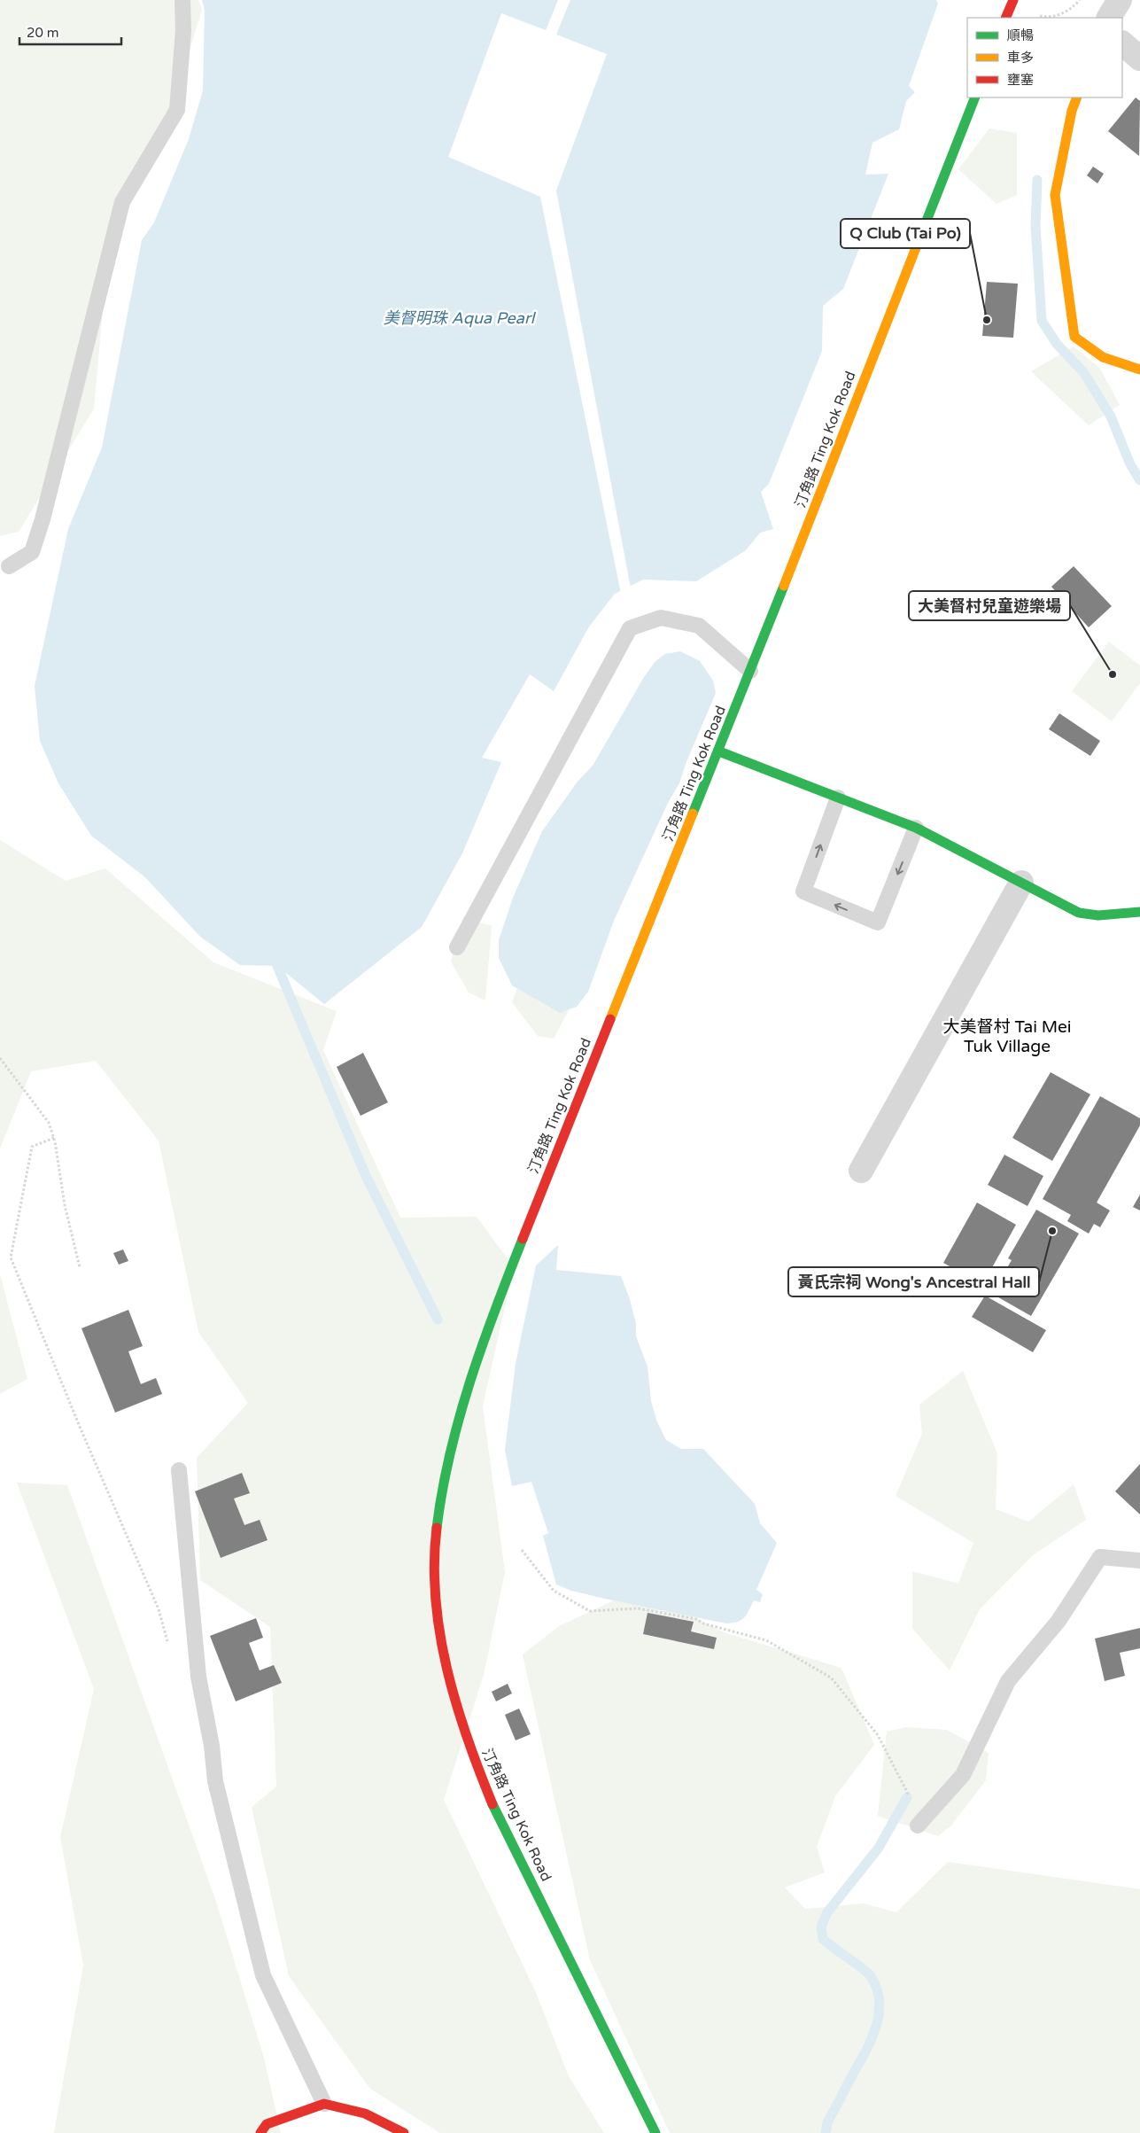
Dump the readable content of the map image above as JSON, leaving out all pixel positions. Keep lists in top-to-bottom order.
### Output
{
  "streets": {
    "street": ["汀角路 Ting Kok Road"]
  },
  "districts": ["大美督村 Tai Mei Tuk Village"],
  "water": ["美督明珠 Aqua Pearl"],
  "places": ["Q Club (Tai Po)", "大美督村兒童遊樂場", "黃氏宗祠 Wong's Ancestral Hall"],
  "legend": ["順暢", "車多", "壅塞"],
  "scale_bar": "20 m"
}
